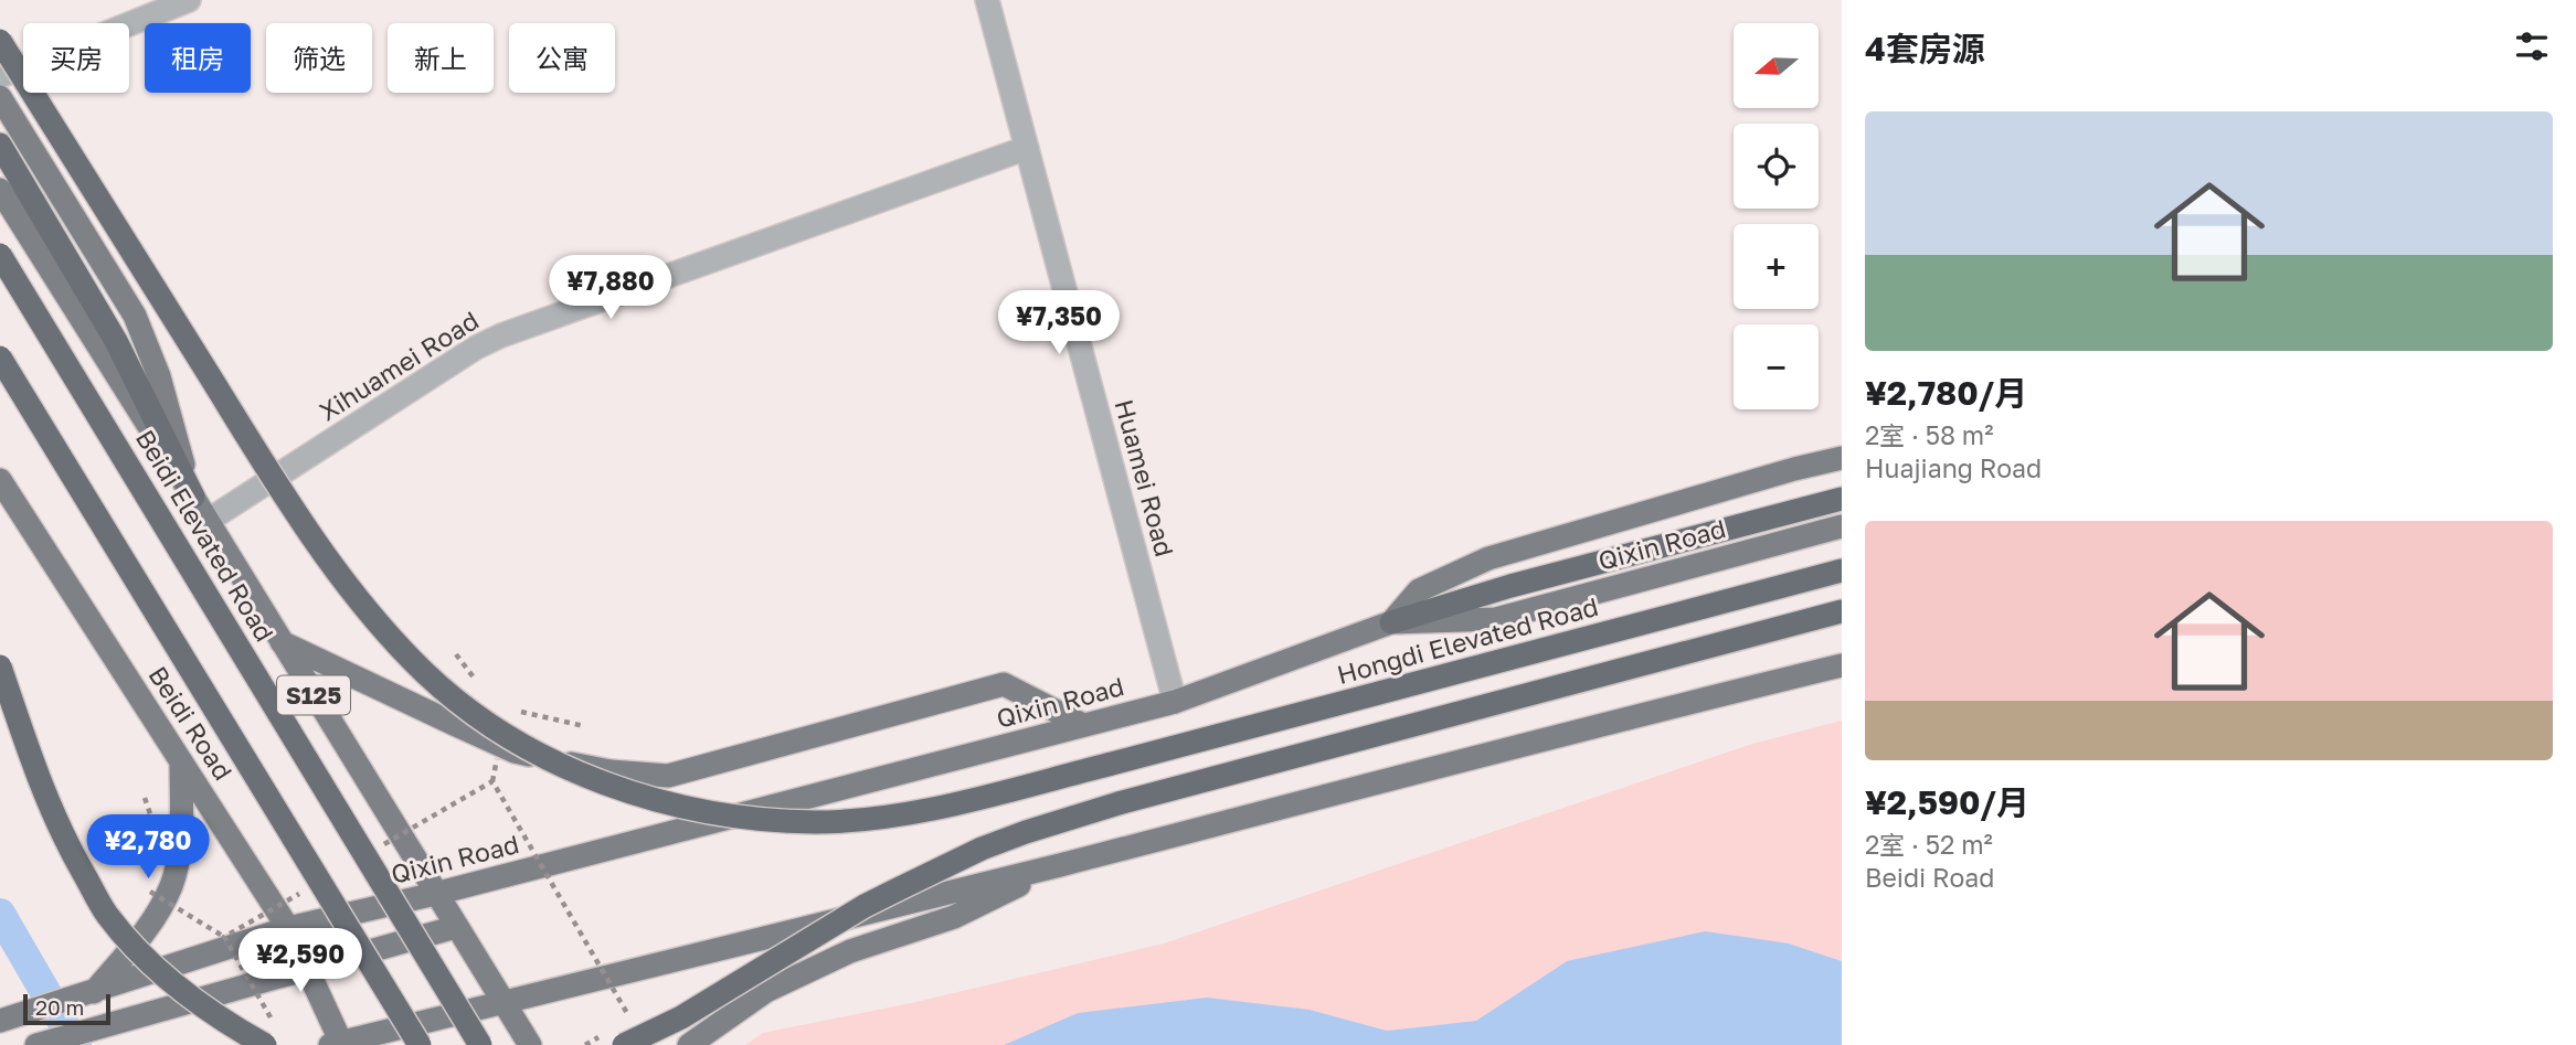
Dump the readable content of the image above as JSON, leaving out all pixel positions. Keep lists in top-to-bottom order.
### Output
{
  "streets": {
    "highway": ["Beidi Elevated Road", "Hongdi Elevated Road"],
    "main road": ["Qixin Road", "S125", "Beidi Road"],
    "street": ["Xihuamei Road", "Huamei Road"]
  },
  "crossings": [
    ["Xihuamei Road", "Huamei Road"],
    ["Xihuamei Road", "S125"],
    ["Huamei Road", "Qixin Road"],
    ["Qixin Road", "S125"],
    ["Qixin Road", "Beidi Road"]
  ],
  "scale_bar": "20 m",
  "north": "left",
  "page": {
    "heading": "4套房源",
    "map_buttons": ["+", "−"],
    "chip": [
      "买房",
      "租房",
      "筛选",
      "新上",
      "公寓"
    ],
    "list": [
      {
        "name": "¥2,780/月",
        "note": "2室 · 58 m² · Huajiang Road"
      },
      {
        "name": "¥2,590/月",
        "note": "2室 · 52 m² · Beidi Road"
      }
    ],
    "price": [
      "¥7,880",
      "¥7,350",
      "¥2,780",
      "¥2,590"
    ],
    "scale": "20 m"
  }
}
